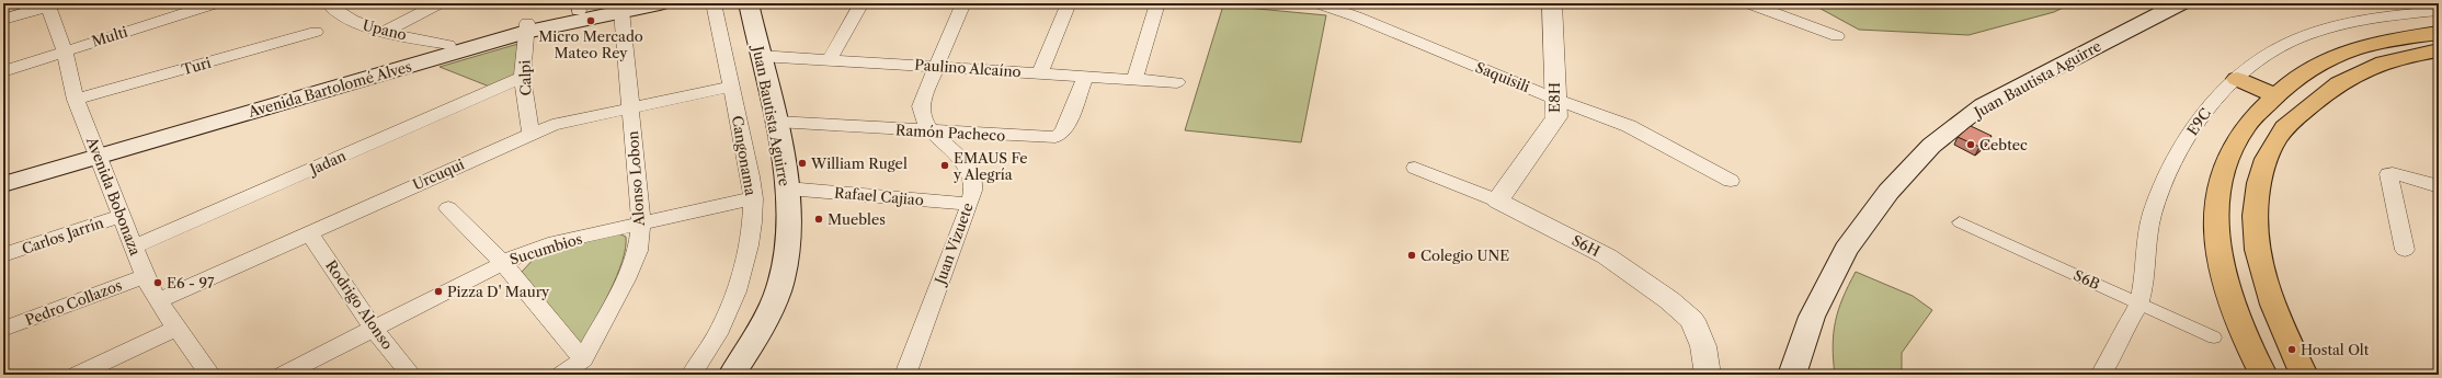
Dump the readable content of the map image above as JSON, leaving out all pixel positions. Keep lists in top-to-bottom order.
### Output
{
  "streets": {
    "main road": ["Juan Bautista Aguirre", "Avenida Bartolomé Alves"],
    "street": [
      "Upano",
      "Multi",
      "Turi",
      "Paulino Alcaíno",
      "Saquisili",
      "Calpi",
      "E8H",
      "E9C",
      "Ramón Pacheco",
      "Cangonama",
      "Jadan",
      "Urcuqui",
      "Alonso Lobon",
      "Avenida Bobonaza",
      "Rafael Cajiao",
      "Carlos Jarrín",
      "Juan Vizuete",
      "S6H",
      "Sucumbios",
      "S6B",
      "Pedro Collazos",
      "Rodrigo Alonso"
    ]
  },
  "crossings": [
    ["Upano", "Avenida Bartolomé Alves"],
    ["Multi", "Avenida Bobonaza"],
    ["Turi", "Avenida Bobonaza"],
    ["Paulino Alcaíno", "Juan Bautista Aguirre"],
    ["Paulino Alcaíno", "Ramón Pacheco"],
    ["Paulino Alcaíno", "Juan Vizuete"],
    ["Saquisili", "E8H"],
    ["Calpi", "Avenida Bartolomé Alves"],
    ["Calpi", "Jadan"],
    ["Calpi", "Urcuqui"],
    ["Juan Bautista Aguirre", "Ramón Pacheco"],
    ["Juan Bautista Aguirre", "Rafael Cajiao"],
    ["Avenida Bartolomé Alves", "Alonso Lobon"],
    ["Avenida Bartolomé Alves", "Avenida Bobonaza"],
    ["E8H", "S6H"],
    ["E9C", "S6B"],
    ["Ramón Pacheco", "Juan Vizuete"],
    ["Cangonama", "Urcuqui"],
    ["Cangonama", "Sucumbios"],
    ["Jadan", "Avenida Bobonaza"],
    ["Urcuqui", "Alonso Lobon"],
    ["Urcuqui", "Avenida Bobonaza"],
    ["Urcuqui", "Rodrigo Alonso"],
    ["Alonso Lobon", "Sucumbios"],
    ["Avenida Bobonaza", "Carlos Jarrín"],
    ["Avenida Bobonaza", "Pedro Collazos"],
    ["Rafael Cajiao", "Juan Vizuete"],
    ["Sucumbios", "Rodrigo Alonso"]
  ],
  "places": [
    "Micro Mercado Mateo Rey",
    "Cebtec",
    "William Rugel",
    "EMAUS Fe y Alegría",
    "Muebles",
    "Colegio UNE",
    "E6 - 97",
    "Pizza D' Maury",
    "Hostal Olt"
  ]
}
